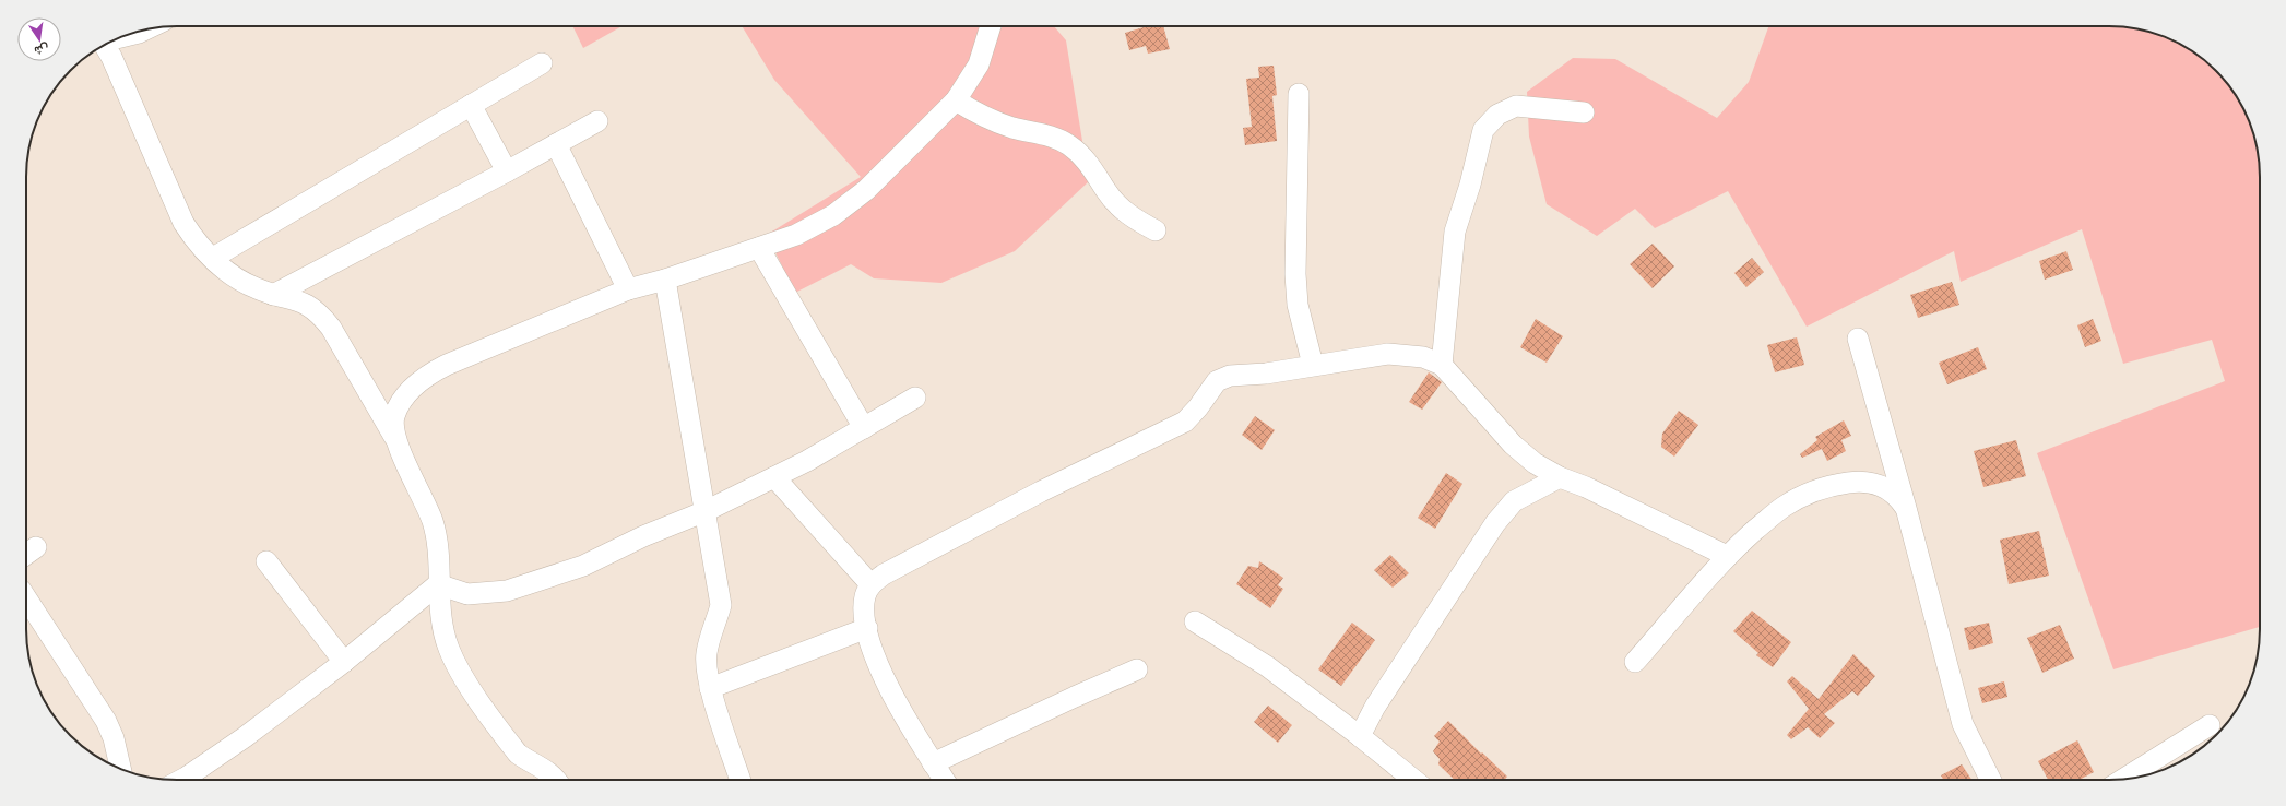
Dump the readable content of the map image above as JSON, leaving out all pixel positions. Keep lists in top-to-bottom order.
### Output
{
  "north": "bottom"
}
